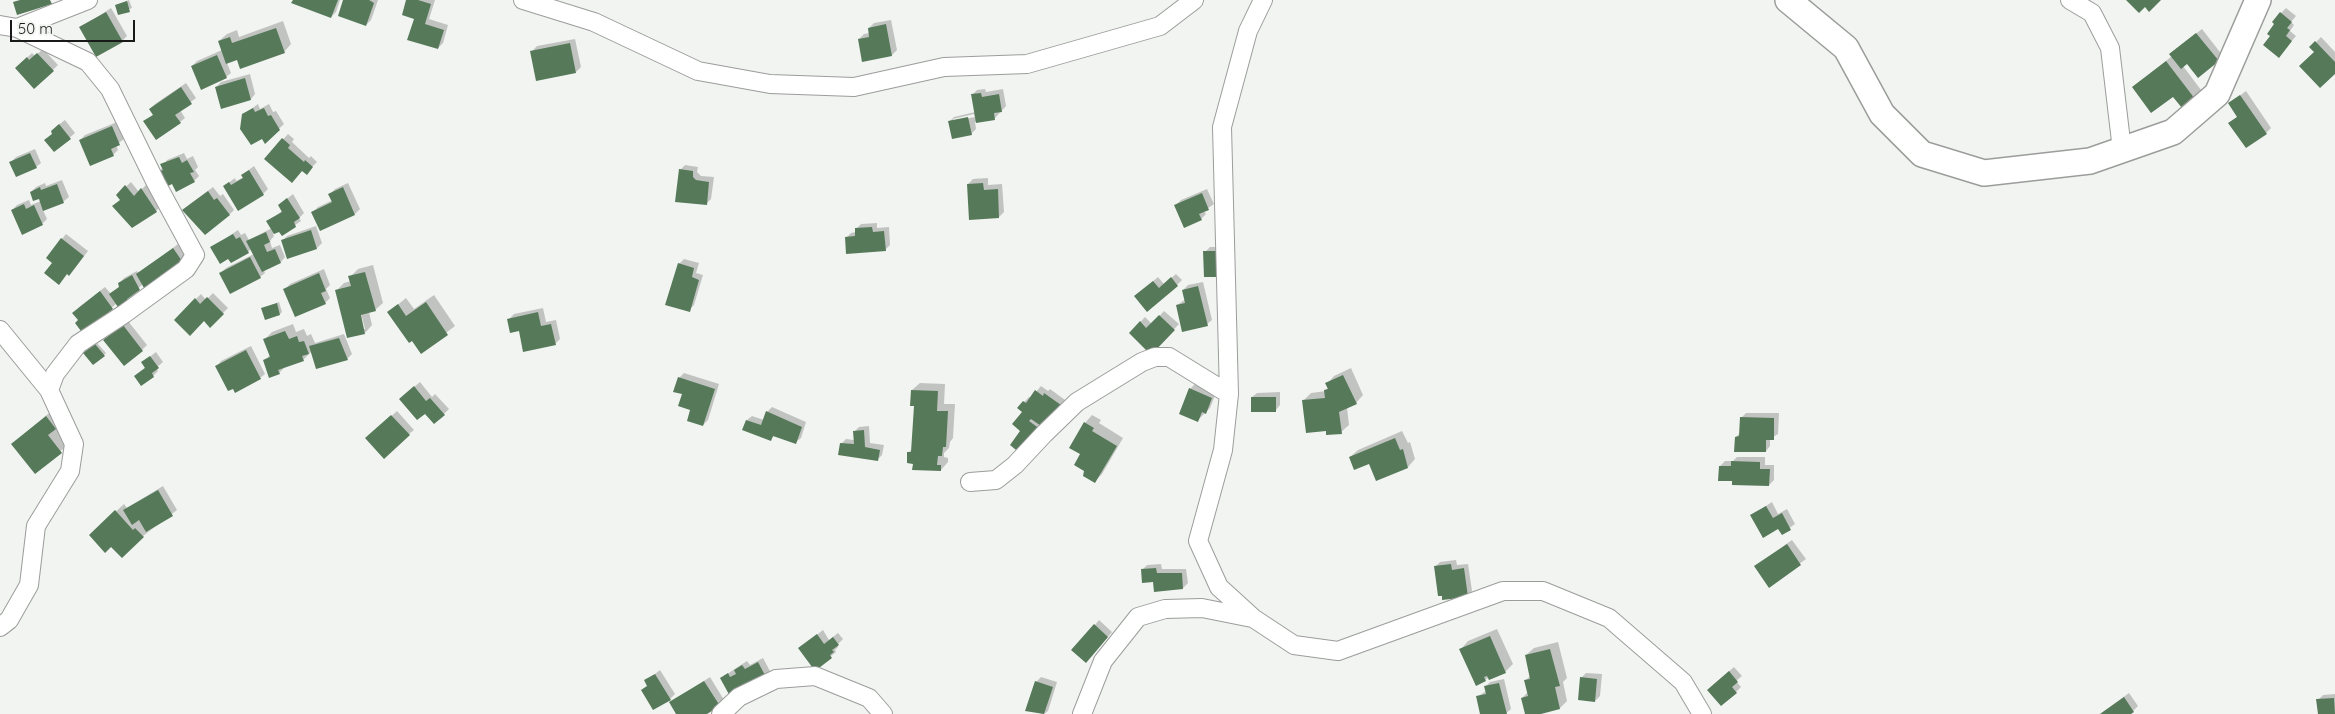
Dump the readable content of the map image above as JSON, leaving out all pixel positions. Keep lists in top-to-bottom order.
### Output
{
  "scale_bar": "50 m"
}
